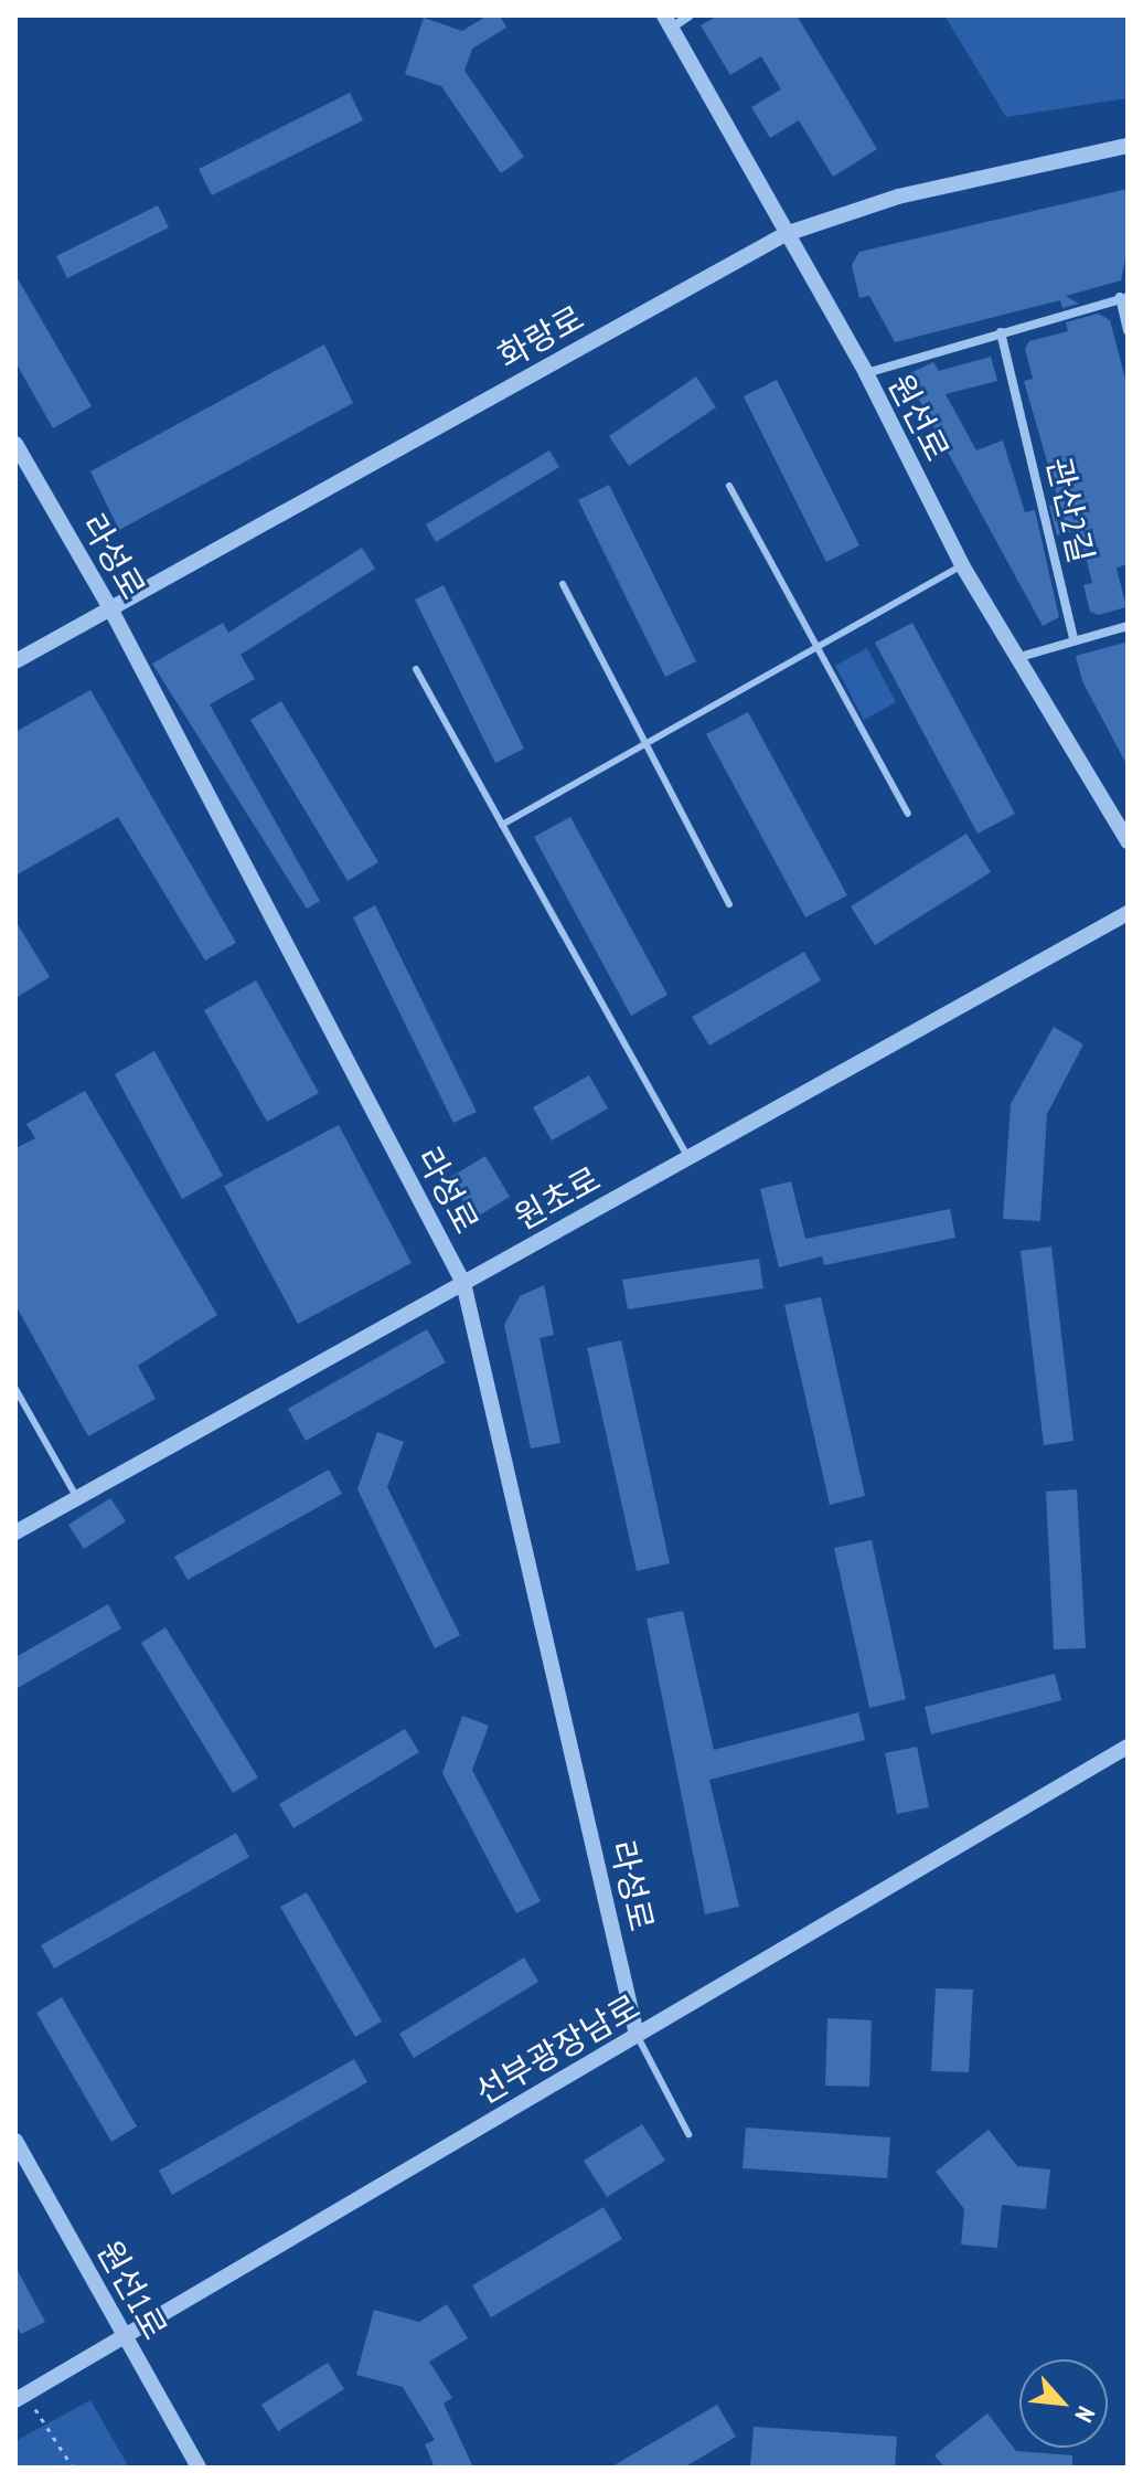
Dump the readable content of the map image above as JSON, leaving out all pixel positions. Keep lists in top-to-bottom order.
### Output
{
  "streets": {
    "street": [
      "화랑로",
      "원선로",
      "관산2길",
      "라성로",
      "원초로",
      "선부광장남로",
      "원선1로"
    ]
  },
  "crossings": [
    ["화랑로", "원선로"],
    ["화랑로", "라성로"],
    ["라성로", "원초로"],
    ["라성로", "선부광장남로"],
    ["선부광장남로", "원선1로"]
  ],
  "north": "bottom right"
}
